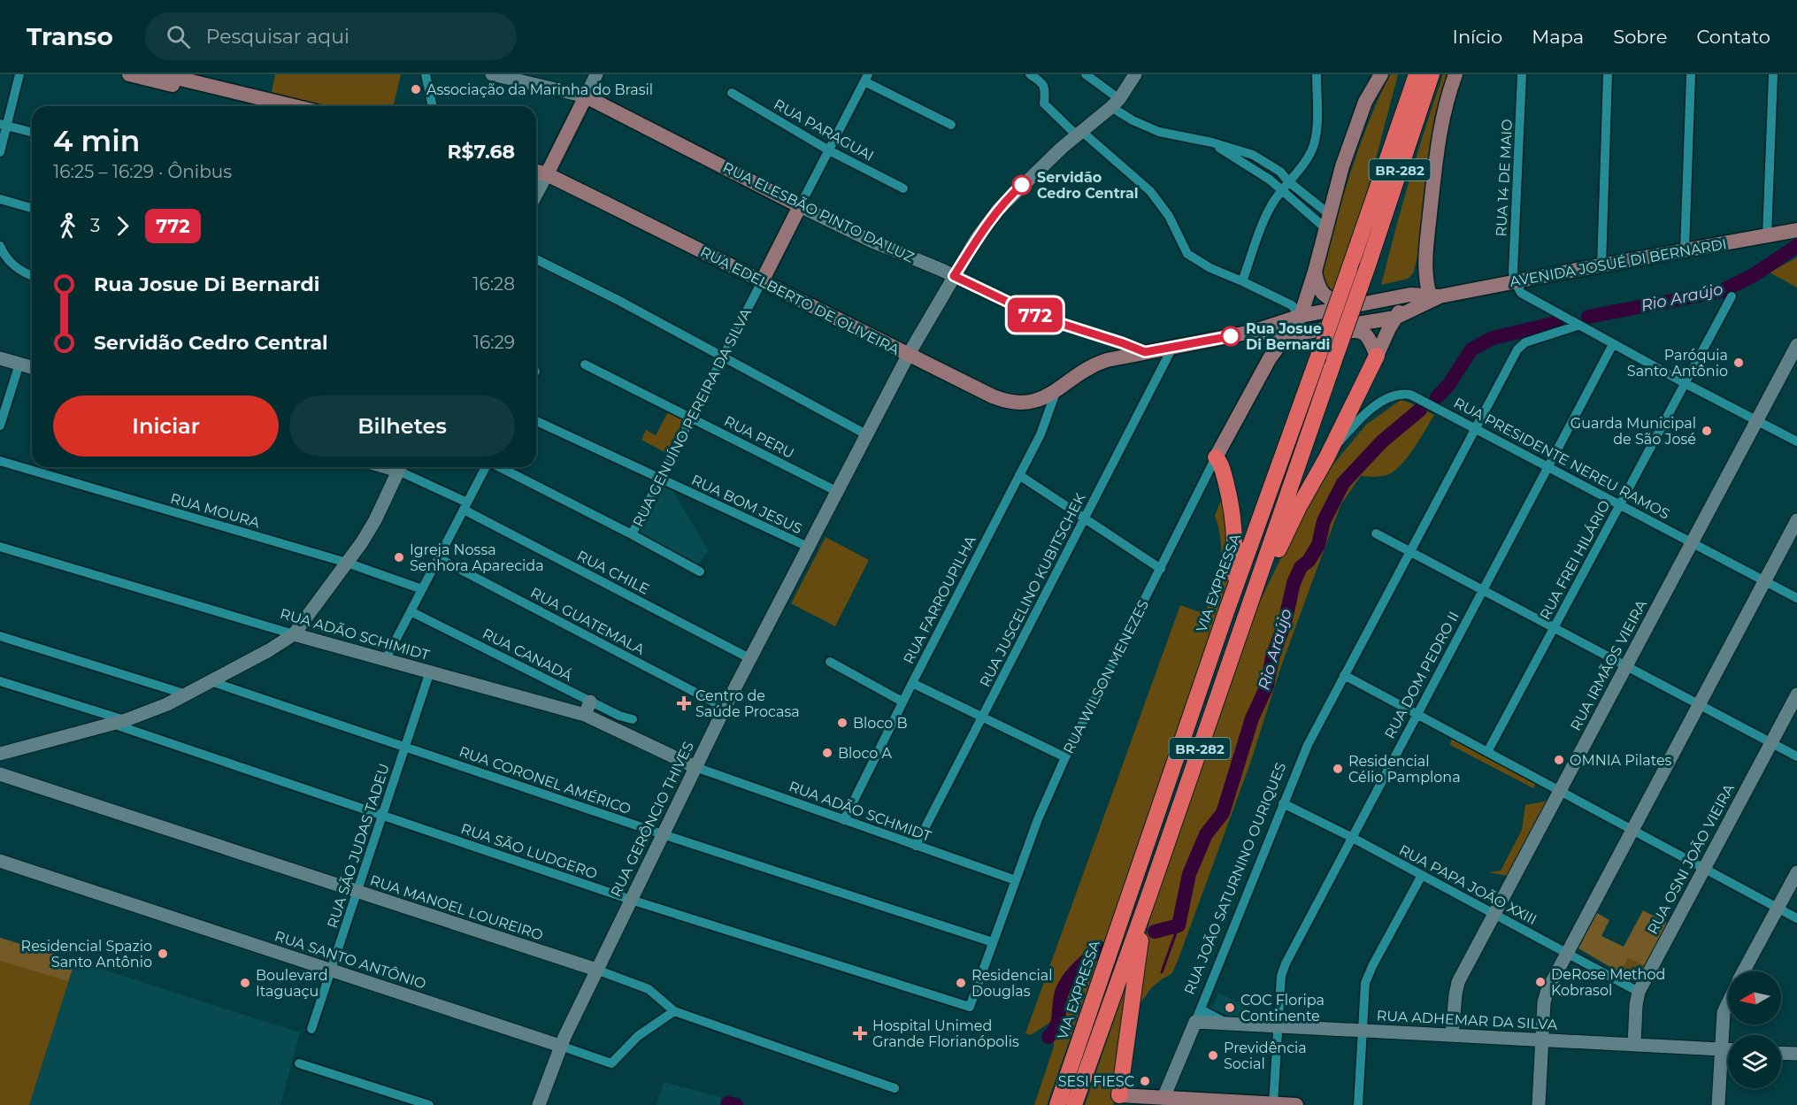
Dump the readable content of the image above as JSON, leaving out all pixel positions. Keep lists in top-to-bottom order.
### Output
{
  "streets": {
    "highway": ["BR-282", "VIA EXPRESSA"],
    "main road": [
      "RUA ELESBÃO PINTO DA LUZ",
      "AVENIDA JOSUÉ DI BERNARDI",
      "RUA EDELBERTO DE OLIVEIRA",
      "RUA GENUÍNO PEREIRA DA SILVA",
      "RUA WILSON MENEZES"
    ],
    "street": [
      "RUA PARAGUAI",
      "RUA 14 DE MAIO",
      "RUA PERU",
      "RUA PRESIDENTE NEREU RAMOS",
      "RUA BOM JESUS",
      "RUA MOURA",
      "RUA FREI HILÁRIO",
      "RUA CHILE",
      "RUA JUSCELINO KUBITSCHEK",
      "RUA FARROUPILHA",
      "RUA GUATEMALA",
      "RUA ADÃO SCHIMIDT",
      "RUA CANADÁ",
      "RUA IRMÃOS VIEIRA",
      "RUA DOM PEDRO II",
      "RUA CORONEL AMÉRICO",
      "RUA ADÃO SCHMIDT",
      "RUA GERÔNCIO THIVES",
      "RUA SÃO JUDAS TADEU",
      "RUA SÃO LUDGERO",
      "RUA OSNI JOÃO VIEIRA",
      "RUA JOÃO SATURNINO OURIQUES",
      "RUA PAPA JOÃO XXIII",
      "RUA MANOEL LOUREIRO",
      "RUA SANTO ANTÔNIO",
      "RUA ADHEMAR DA SILVA"
    ]
  },
  "crossings": [
    ["RUA PARAGUAI", "RUA GENUÍNO PEREIRA DA SILVA"],
    ["RUA 14 DE MAIO", "AVENIDA JOSUÉ DI BERNARDI"],
    ["RUA ELESBÃO PINTO DA LUZ", "AVENIDA JOSUÉ DI BERNARDI"],
    ["RUA ELESBÃO PINTO DA LUZ", "RUA GENUÍNO PEREIRA DA SILVA"],
    ["RUA ELESBÃO PINTO DA LUZ", "RUA GERÔNCIO THIVES"],
    ["AVENIDA JOSUÉ DI BERNARDI", "RUA EDELBERTO DE OLIVEIRA"],
    ["AVENIDA JOSUÉ DI BERNARDI", "RUA JUSCELINO KUBITSCHEK"],
    ["AVENIDA JOSUÉ DI BERNARDI", "RUA FARROUPILHA"],
    ["AVENIDA JOSUÉ DI BERNARDI", "RUA WILSON MENEZES"],
    ["RUA EDELBERTO DE OLIVEIRA", "RUA GENUÍNO PEREIRA DA SILVA"],
    ["RUA EDELBERTO DE OLIVEIRA", "RUA FARROUPILHA"],
    ["RUA EDELBERTO DE OLIVEIRA", "RUA GERÔNCIO THIVES"],
    ["RUA GENUÍNO PEREIRA DA SILVA", "RUA PERU"],
    ["RUA GENUÍNO PEREIRA DA SILVA", "RUA BOM JESUS"],
    ["RUA PERU", "RUA GERÔNCIO THIVES"],
    ["RUA PRESIDENTE NEREU RAMOS", "RUA FREI HILÁRIO"],
    ["RUA PRESIDENTE NEREU RAMOS", "RUA IRMÃOS VIEIRA"],
    ["RUA PRESIDENTE NEREU RAMOS", "RUA DOM PEDRO II"],
    ["RUA PRESIDENTE NEREU RAMOS", "RUA JOÃO SATURNINO OURIQUES"],
    ["RUA BOM JESUS", "RUA GERÔNCIO THIVES"],
    ["RUA CHILE", "RUA GERÔNCIO THIVES"],
    ["RUA JUSCELINO KUBITSCHEK", "RUA ADÃO SCHMIDT"],
    ["RUA FARROUPILHA", "RUA ADÃO SCHMIDT"],
    ["RUA GUATEMALA", "RUA GERÔNCIO THIVES"],
    ["RUA ADÃO SCHIMIDT", "RUA ADÃO SCHMIDT"],
    ["RUA ADÃO SCHIMIDT", "RUA GERÔNCIO THIVES"],
    ["RUA ADÃO SCHIMIDT", "RUA SÃO JUDAS TADEU"],
    ["RUA IRMÃOS VIEIRA", "RUA PAPA JOÃO XXIII"],
    ["RUA IRMÃOS VIEIRA", "RUA ADHEMAR DA SILVA"],
    ["RUA DOM PEDRO II", "RUA PAPA JOÃO XXIII"],
    ["RUA DOM PEDRO II", "RUA ADHEMAR DA SILVA"],
    ["RUA WILSON MENEZES", "RUA CORONEL AMÉRICO"],
    ["RUA WILSON MENEZES", "RUA ADÃO SCHMIDT"],
    ["RUA WILSON MENEZES", "RUA SÃO LUDGERO"],
    ["RUA CORONEL AMÉRICO", "RUA GERÔNCIO THIVES"],
    ["RUA CORONEL AMÉRICO", "RUA SÃO JUDAS TADEU"],
    ["RUA ADÃO SCHMIDT", "RUA GERÔNCIO THIVES"],
    ["RUA GERÔNCIO THIVES", "RUA SÃO LUDGERO"],
    ["RUA GERÔNCIO THIVES", "RUA MANOEL LOUREIRO"],
    ["RUA GERÔNCIO THIVES", "RUA SANTO ANTÔNIO"],
    ["RUA SÃO JUDAS TADEU", "RUA SÃO LUDGERO"],
    ["RUA SÃO JUDAS TADEU", "RUA MANOEL LOUREIRO"],
    ["RUA SÃO JUDAS TADEU", "RUA SANTO ANTÔNIO"],
    ["RUA OSNI JOÃO VIEIRA", "RUA PAPA JOÃO XXIII"],
    ["RUA OSNI JOÃO VIEIRA", "RUA ADHEMAR DA SILVA"],
    ["RUA JOÃO SATURNINO OURIQUES", "RUA PAPA JOÃO XXIII"],
    ["RUA JOÃO SATURNINO OURIQUES", "RUA ADHEMAR DA SILVA"],
    ["RUA MANOEL LOUREIRO", "RUA SANTO ANTÔNIO"]
  ],
  "water": ["Rio Araújo"],
  "places": {
    "other": [
      "Associação da Marinha do Brasil",
      "Servidão Cedro Central",
      "Rua Josue Di Bernardi",
      "Paróquia Santo Antônio",
      "Guarda Municipal de São José",
      "Igreja Nossa Senhora Aparecida",
      "Bloco B",
      "Bloco A",
      "OMNIA Pilates",
      "Residencial Célio Pamplona",
      "Residencial Spazio Santo Antônio",
      "DeRose Method Kobrasol",
      "Boulevard Itaguaçu",
      "Residencial Douglas",
      "COC Floripa Continente",
      "Previdência Social",
      "SESI FIESC"
    ],
    "health": ["Centro de Saúde Procasa", "Hospital Unimed Grande Florianópolis"]
  },
  "lines": ["bus line 772"],
  "north": "left",
  "page": {
    "header": "Transo",
    "search": "Pesquisar aqui",
    "nav": [
      "Início",
      "Mapa",
      "Sobre",
      "Contato"
    ],
    "on_map": "772",
    "heading": ["4 min", "16:25 – 16:29 · Ônibus", "R$7.68"],
    "legs": ["3", "772"],
    "list": [
      {
        "name": "Rua Josue Di Bernardi",
        "value": "16:28"
      },
      {
        "name": "Servidão Cedro Central",
        "value": "16:29"
      }
    ],
    "buttons": ["Iniciar", "Bilhetes"]
  }
}
